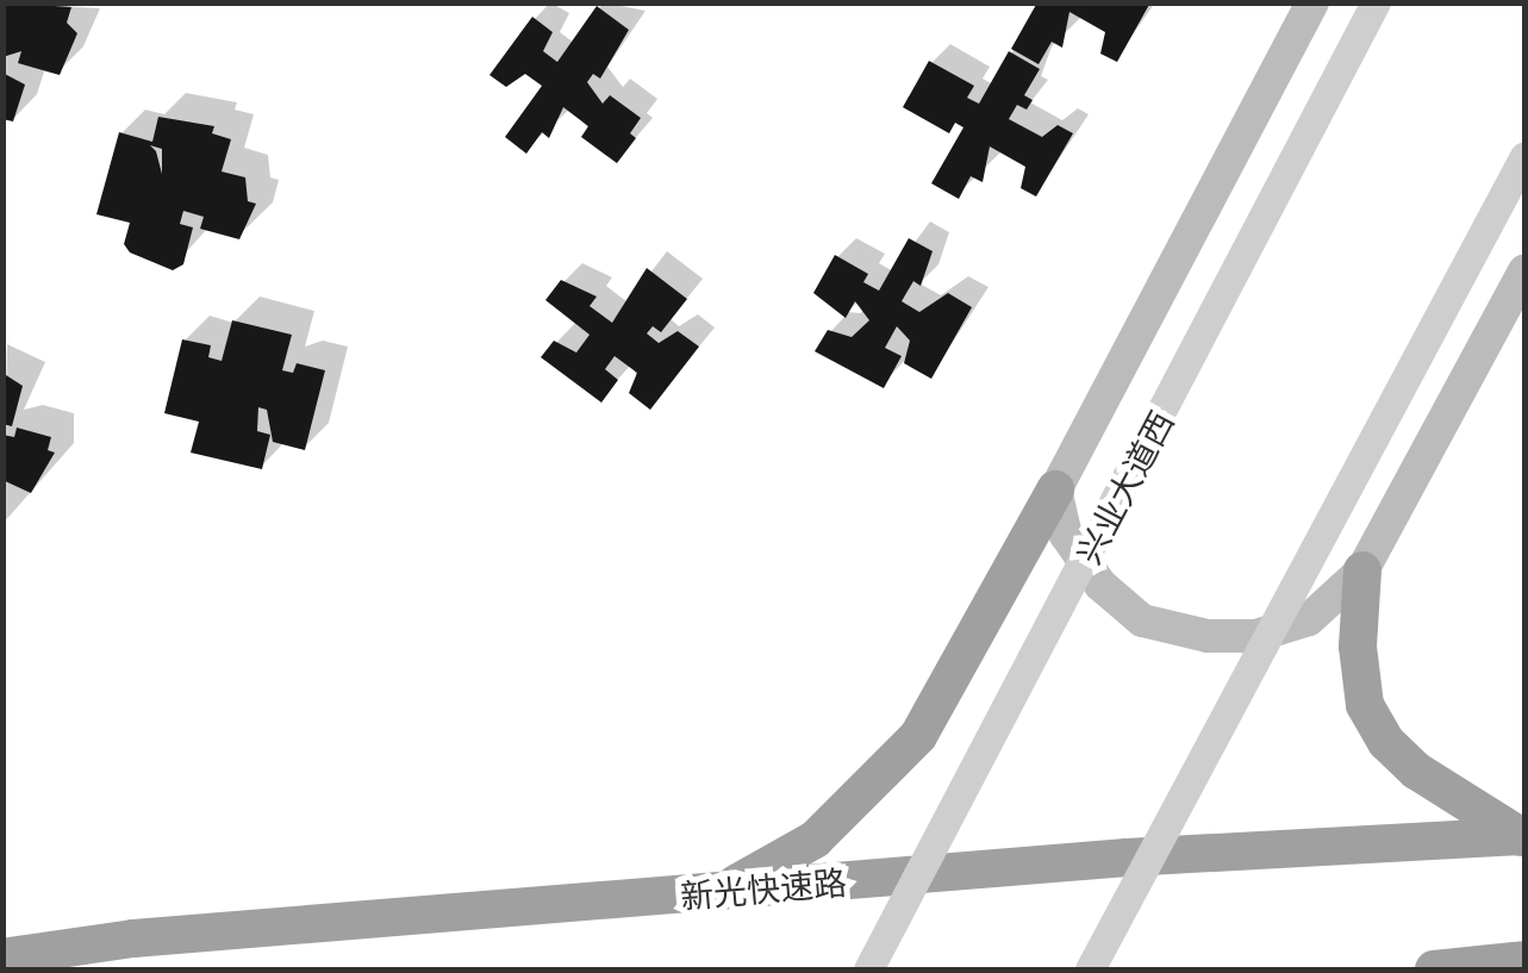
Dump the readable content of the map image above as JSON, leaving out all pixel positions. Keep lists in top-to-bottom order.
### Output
{
  "streets": {
    "highway": ["新光快速路"],
    "street": ["兴业大道西"]
  }
}
